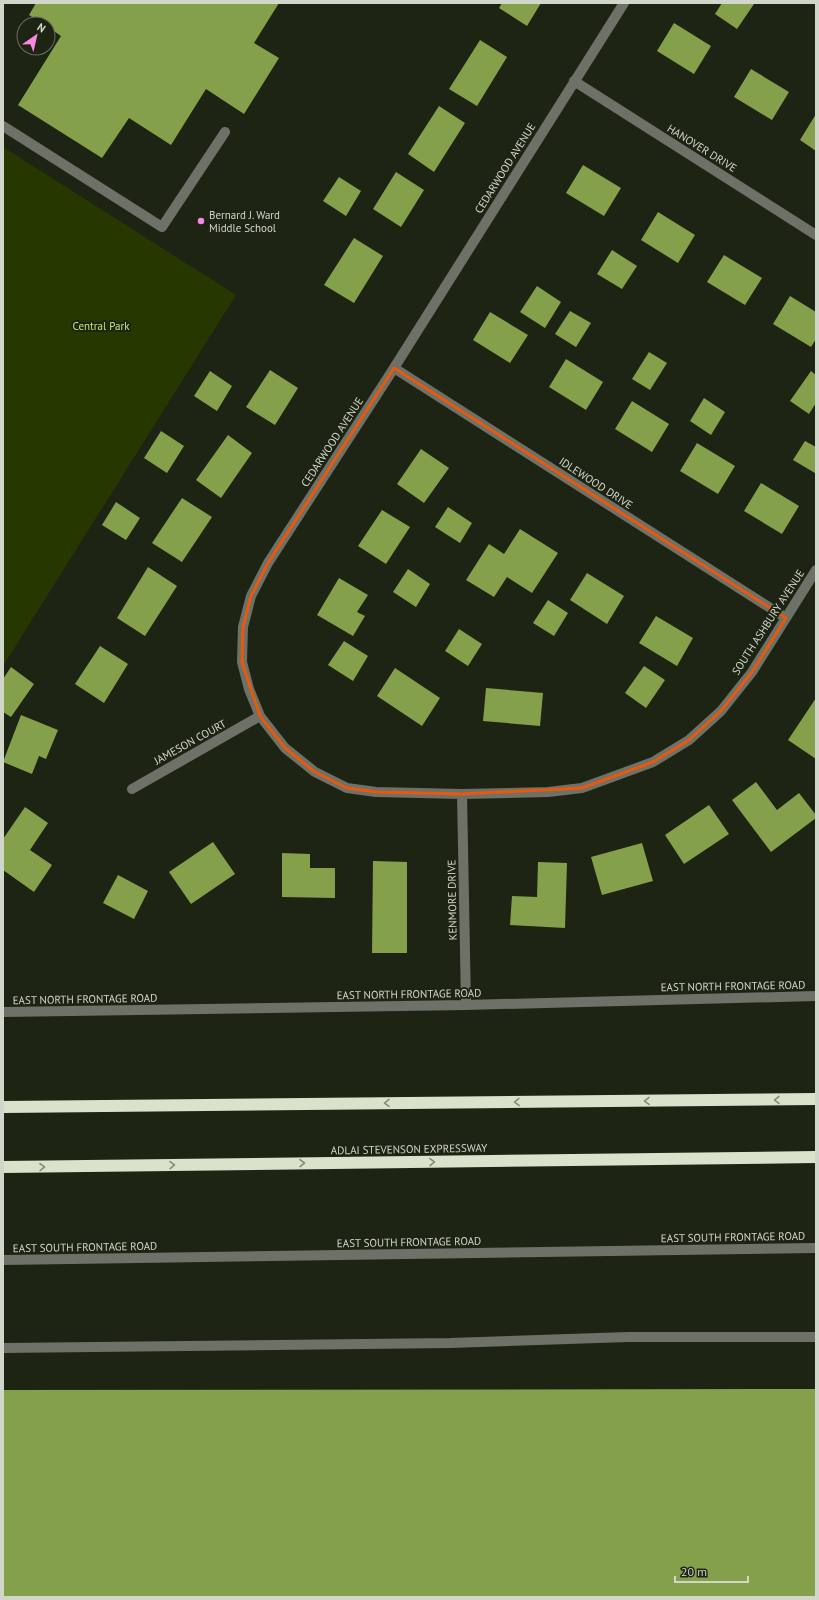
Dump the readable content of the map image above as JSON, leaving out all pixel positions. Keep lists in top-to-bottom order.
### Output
{
  "streets": {
    "highway": ["ADLAI STEVENSON EXPRESSWAY"],
    "street": [
      "HANOVER DRIVE",
      "CEDARWOOD AVENUE",
      "IDLEWOOD DRIVE",
      "SOUTH ASHBURY AVENUE",
      "JAMESON COURT",
      "KENMORE DRIVE",
      "EAST NORTH FRONTAGE ROAD",
      "EAST SOUTH FRONTAGE ROAD"
    ]
  },
  "crossings": [
    ["HANOVER DRIVE", "CEDARWOOD AVENUE"],
    ["CEDARWOOD AVENUE", "IDLEWOOD DRIVE"],
    ["CEDARWOOD AVENUE", "SOUTH ASHBURY AVENUE"],
    ["CEDARWOOD AVENUE", "JAMESON COURT"],
    ["CEDARWOOD AVENUE", "KENMORE DRIVE"],
    ["IDLEWOOD DRIVE", "SOUTH ASHBURY AVENUE"],
    ["SOUTH ASHBURY AVENUE", "KENMORE DRIVE"],
    ["KENMORE DRIVE", "EAST NORTH FRONTAGE ROAD"]
  ],
  "parks": ["Central Park"],
  "places": ["Bernard J. Ward Middle School"],
  "scale_bar": "20 m",
  "north": "top right"
}
